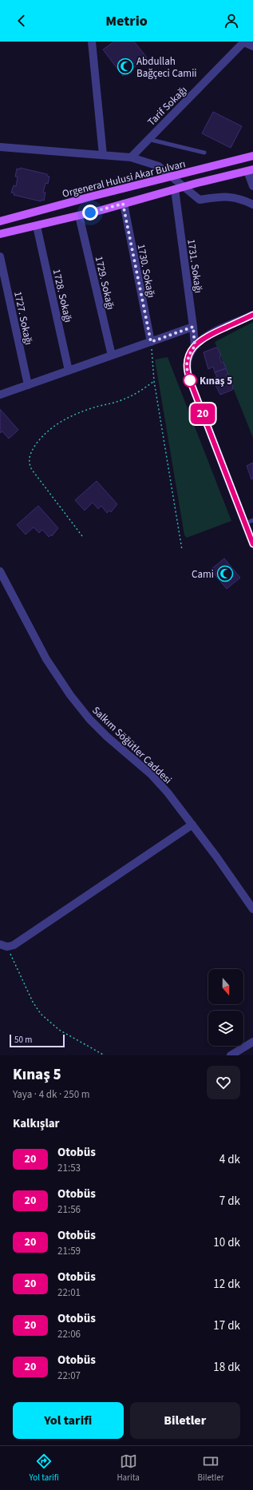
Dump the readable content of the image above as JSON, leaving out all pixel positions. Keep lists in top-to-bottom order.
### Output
{
  "streets": {
    "main road": ["Orgeneral Hulusi Akar Bulvarı"],
    "street": [
      "Tarif Sokağı",
      "1731. Sokağı",
      "1730. Sokağı",
      "1729. Sokağı",
      "1728. Sokağı",
      "1727. Sokağı",
      "Salkım Söğütler Caddesi"
    ]
  },
  "places": {
    "mosque": ["Abdullah Bağçeci Camii", "Cami"],
    "other": ["Kınaş 5"]
  },
  "lines": ["bus line 20"],
  "scale_bar": "50 m",
  "north": "bottom",
  "page": {
    "header": "Metrio",
    "on_map": "20",
    "scale": "50 m",
    "heading": [
      ["Kınaş 5", "Yaya · 4 dk · 250 m"],
      "Kalkışlar"
    ],
    "list": [
      {
        "mark": "20",
        "name": "Otobüs",
        "note": "21:53",
        "value": "4 dk"
      },
      {
        "mark": "20",
        "name": "Otobüs",
        "note": "21:56",
        "value": "7 dk"
      },
      {
        "mark": "20",
        "name": "Otobüs",
        "note": "21:59",
        "value": "10 dk"
      },
      {
        "mark": "20",
        "name": "Otobüs",
        "note": "22:01",
        "value": "12 dk"
      },
      {
        "mark": "20",
        "name": "Otobüs",
        "note": "22:06",
        "value": "17 dk"
      },
      {
        "mark": "20",
        "name": "Otobüs",
        "note": "22:07",
        "value": "18 dk"
      }
    ],
    "buttons": ["Yol tarifi", "Biletler"],
    "tabs": ["Yol tarifi", "Harita", "Biletler"]
  }
}
